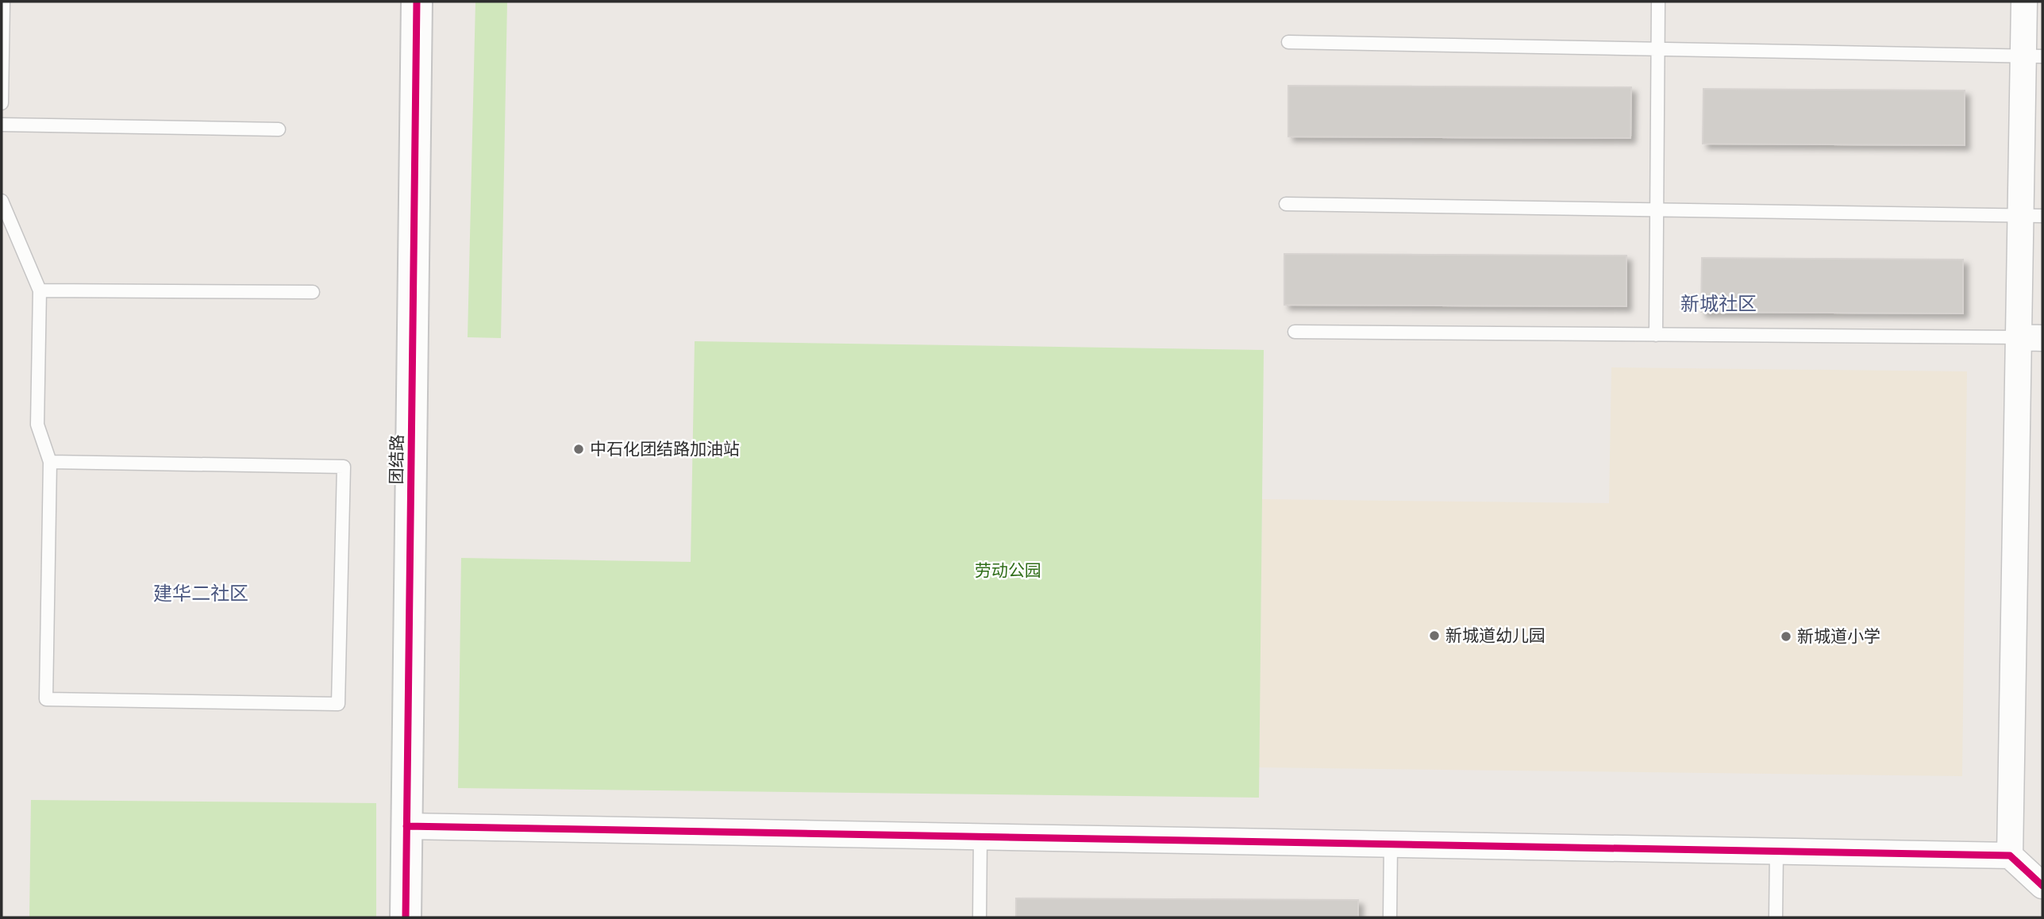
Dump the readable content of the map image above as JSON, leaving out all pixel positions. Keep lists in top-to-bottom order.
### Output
{
  "streets": {
    "street": ["团结路"]
  },
  "districts": ["新城社区", "建华二社区"],
  "parks": ["劳动公园"],
  "places": ["中石化团结路加油站", "新城道幼儿园", "新城道小学"]
}
